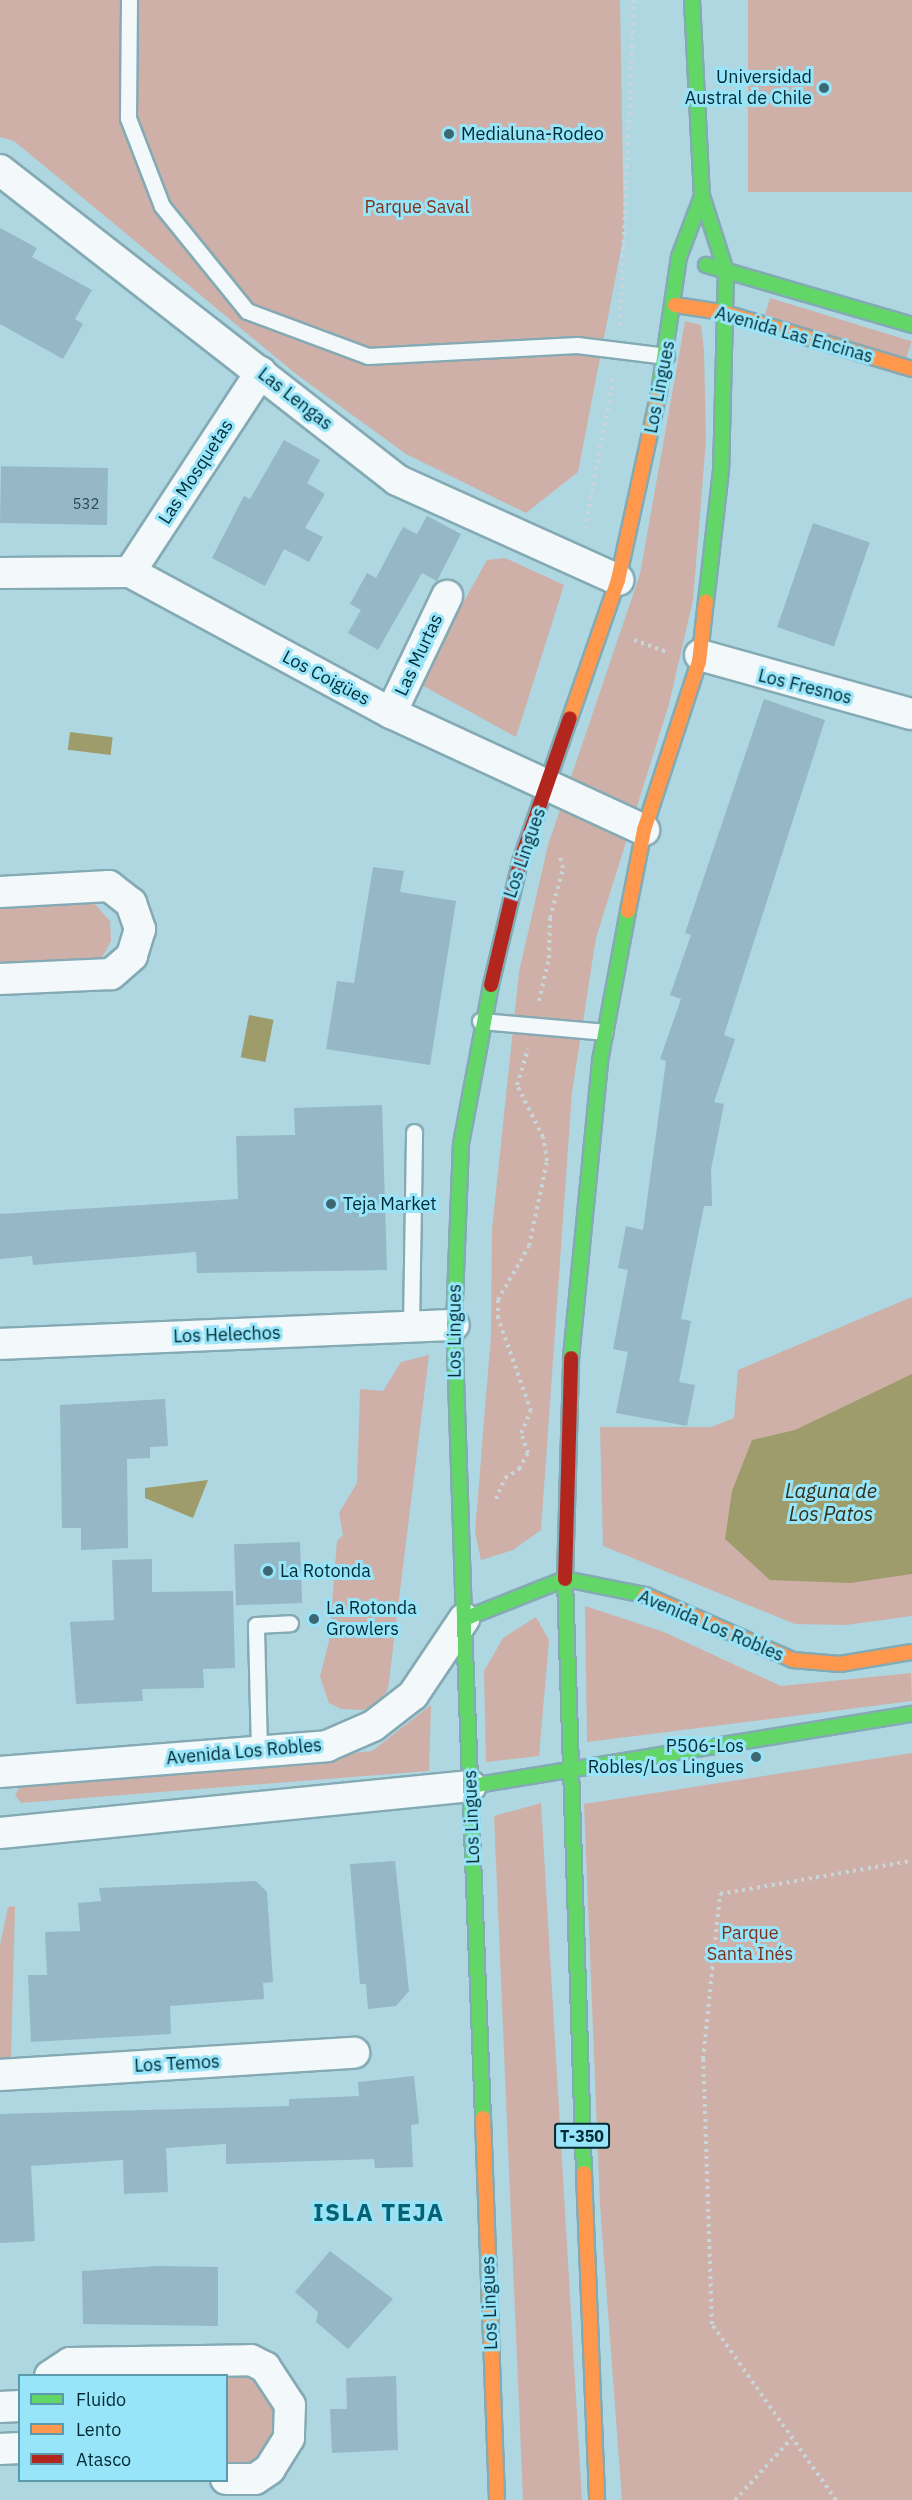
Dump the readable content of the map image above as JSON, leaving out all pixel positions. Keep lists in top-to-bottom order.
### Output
{
  "streets": {
    "main road": [
      "Avenida Las Encinas",
      "Los Lingues",
      "Avenida Los Robles",
      "T-350"
    ],
    "street": [
      "Las Lengas",
      "Las Mosquetas",
      "Las Murtas",
      "Los Coigües",
      "Los Fresnos",
      "Los Helechos",
      "Los Temos"
    ]
  },
  "crossings": [
    ["Avenida Las Encinas", "Los Lingues"],
    ["Los Lingues", "Las Lengas"],
    ["Los Lingues", "Los Coigües"],
    ["Los Lingues", "Los Fresnos"],
    ["Los Lingues", "Los Helechos"],
    ["Los Lingues", "Avenida Los Robles"],
    ["Las Lengas", "Las Mosquetas"],
    ["Las Mosquetas", "Los Coigües"],
    ["Las Murtas", "Los Coigües"]
  ],
  "districts": ["ISLA TEJA"],
  "water": ["Laguna de Los Patos"],
  "parks": ["Parque Saval", "Parque Santa Inés"],
  "places": [
    "Universidad Austral de Chile",
    "Medialuna-Rodeo",
    "Teja Market",
    "La Rotonda",
    "La Rotonda Growlers",
    "P506-Los Robles/Los Lingues"
  ],
  "house_numbers": ["532"],
  "legend": ["Fluido", "Lento", "Atasco"]
}
